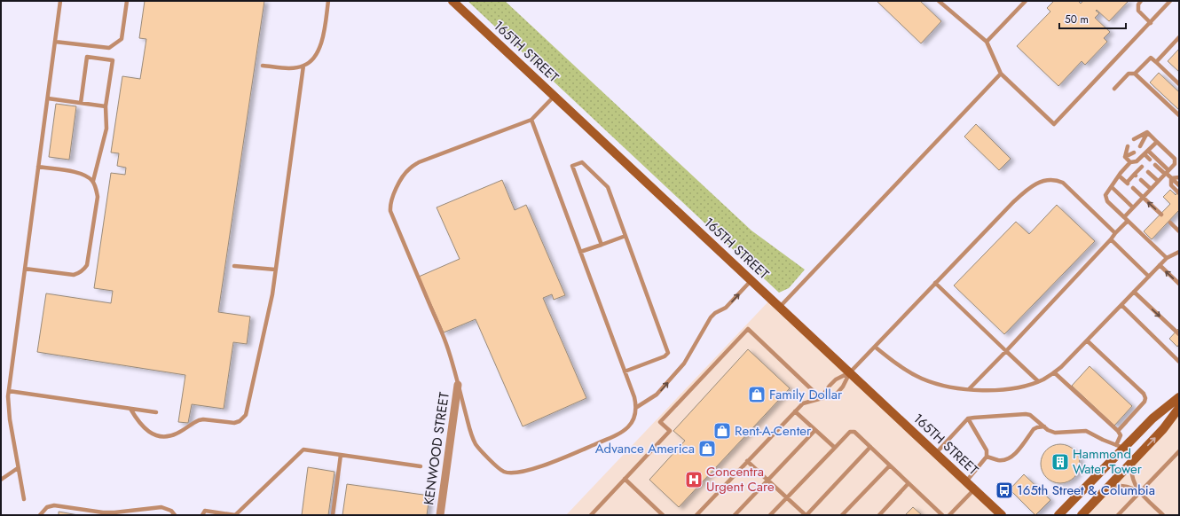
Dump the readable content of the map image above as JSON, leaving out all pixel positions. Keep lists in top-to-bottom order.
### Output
{
  "streets": {
    "main road": ["165TH STREET"],
    "street": ["KENWOOD STREET"]
  },
  "places": {
    "shop": ["Family Dollar", "Rent-A-Center", "Advance America"],
    "building": ["Hammond Water Tower"],
    "hospital": ["Concentra Urgent Care"],
    "bus stop": ["165th Street & Columbia"]
  },
  "scale_bar": "50 m"
}
